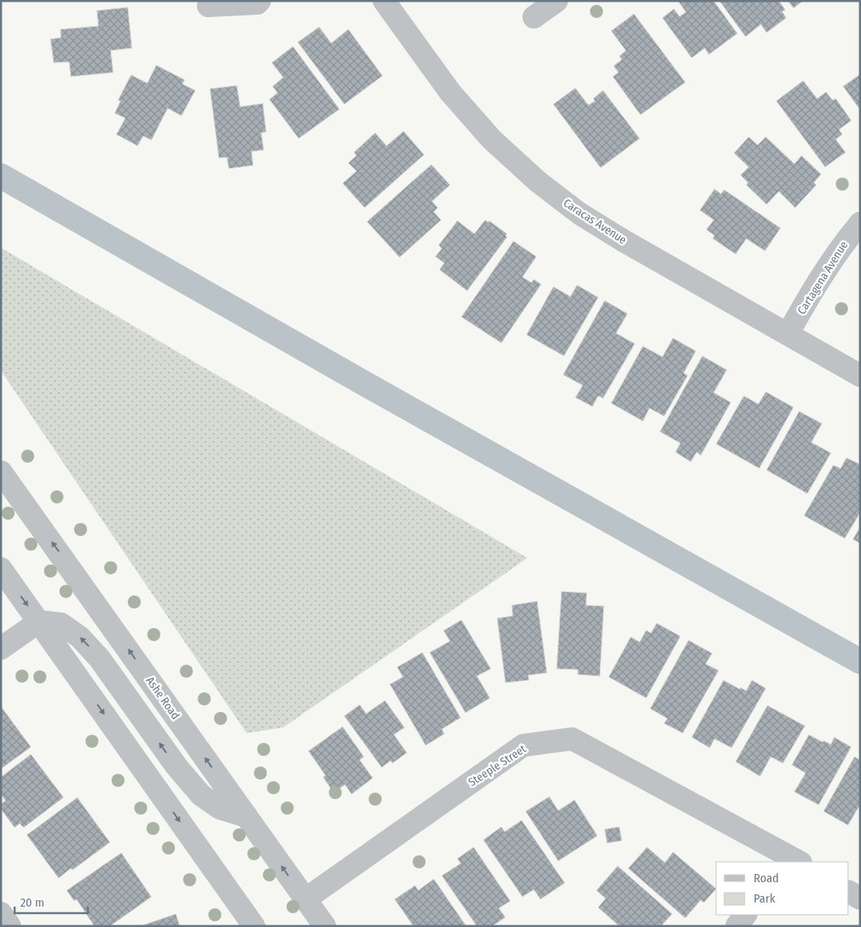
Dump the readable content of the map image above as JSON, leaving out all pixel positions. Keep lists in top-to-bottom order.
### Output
{
  "streets": {
    "street": [
      "Caracas Avenue",
      "Cartagena Avenue",
      "Ashe Road",
      "Steeple Street"
    ]
  },
  "crossings": [
    ["Caracas Avenue", "Cartagena Avenue"],
    ["Ashe Road", "Steeple Street"]
  ],
  "legend": ["Road", "Park"],
  "scale_bar": "20 m"
}
